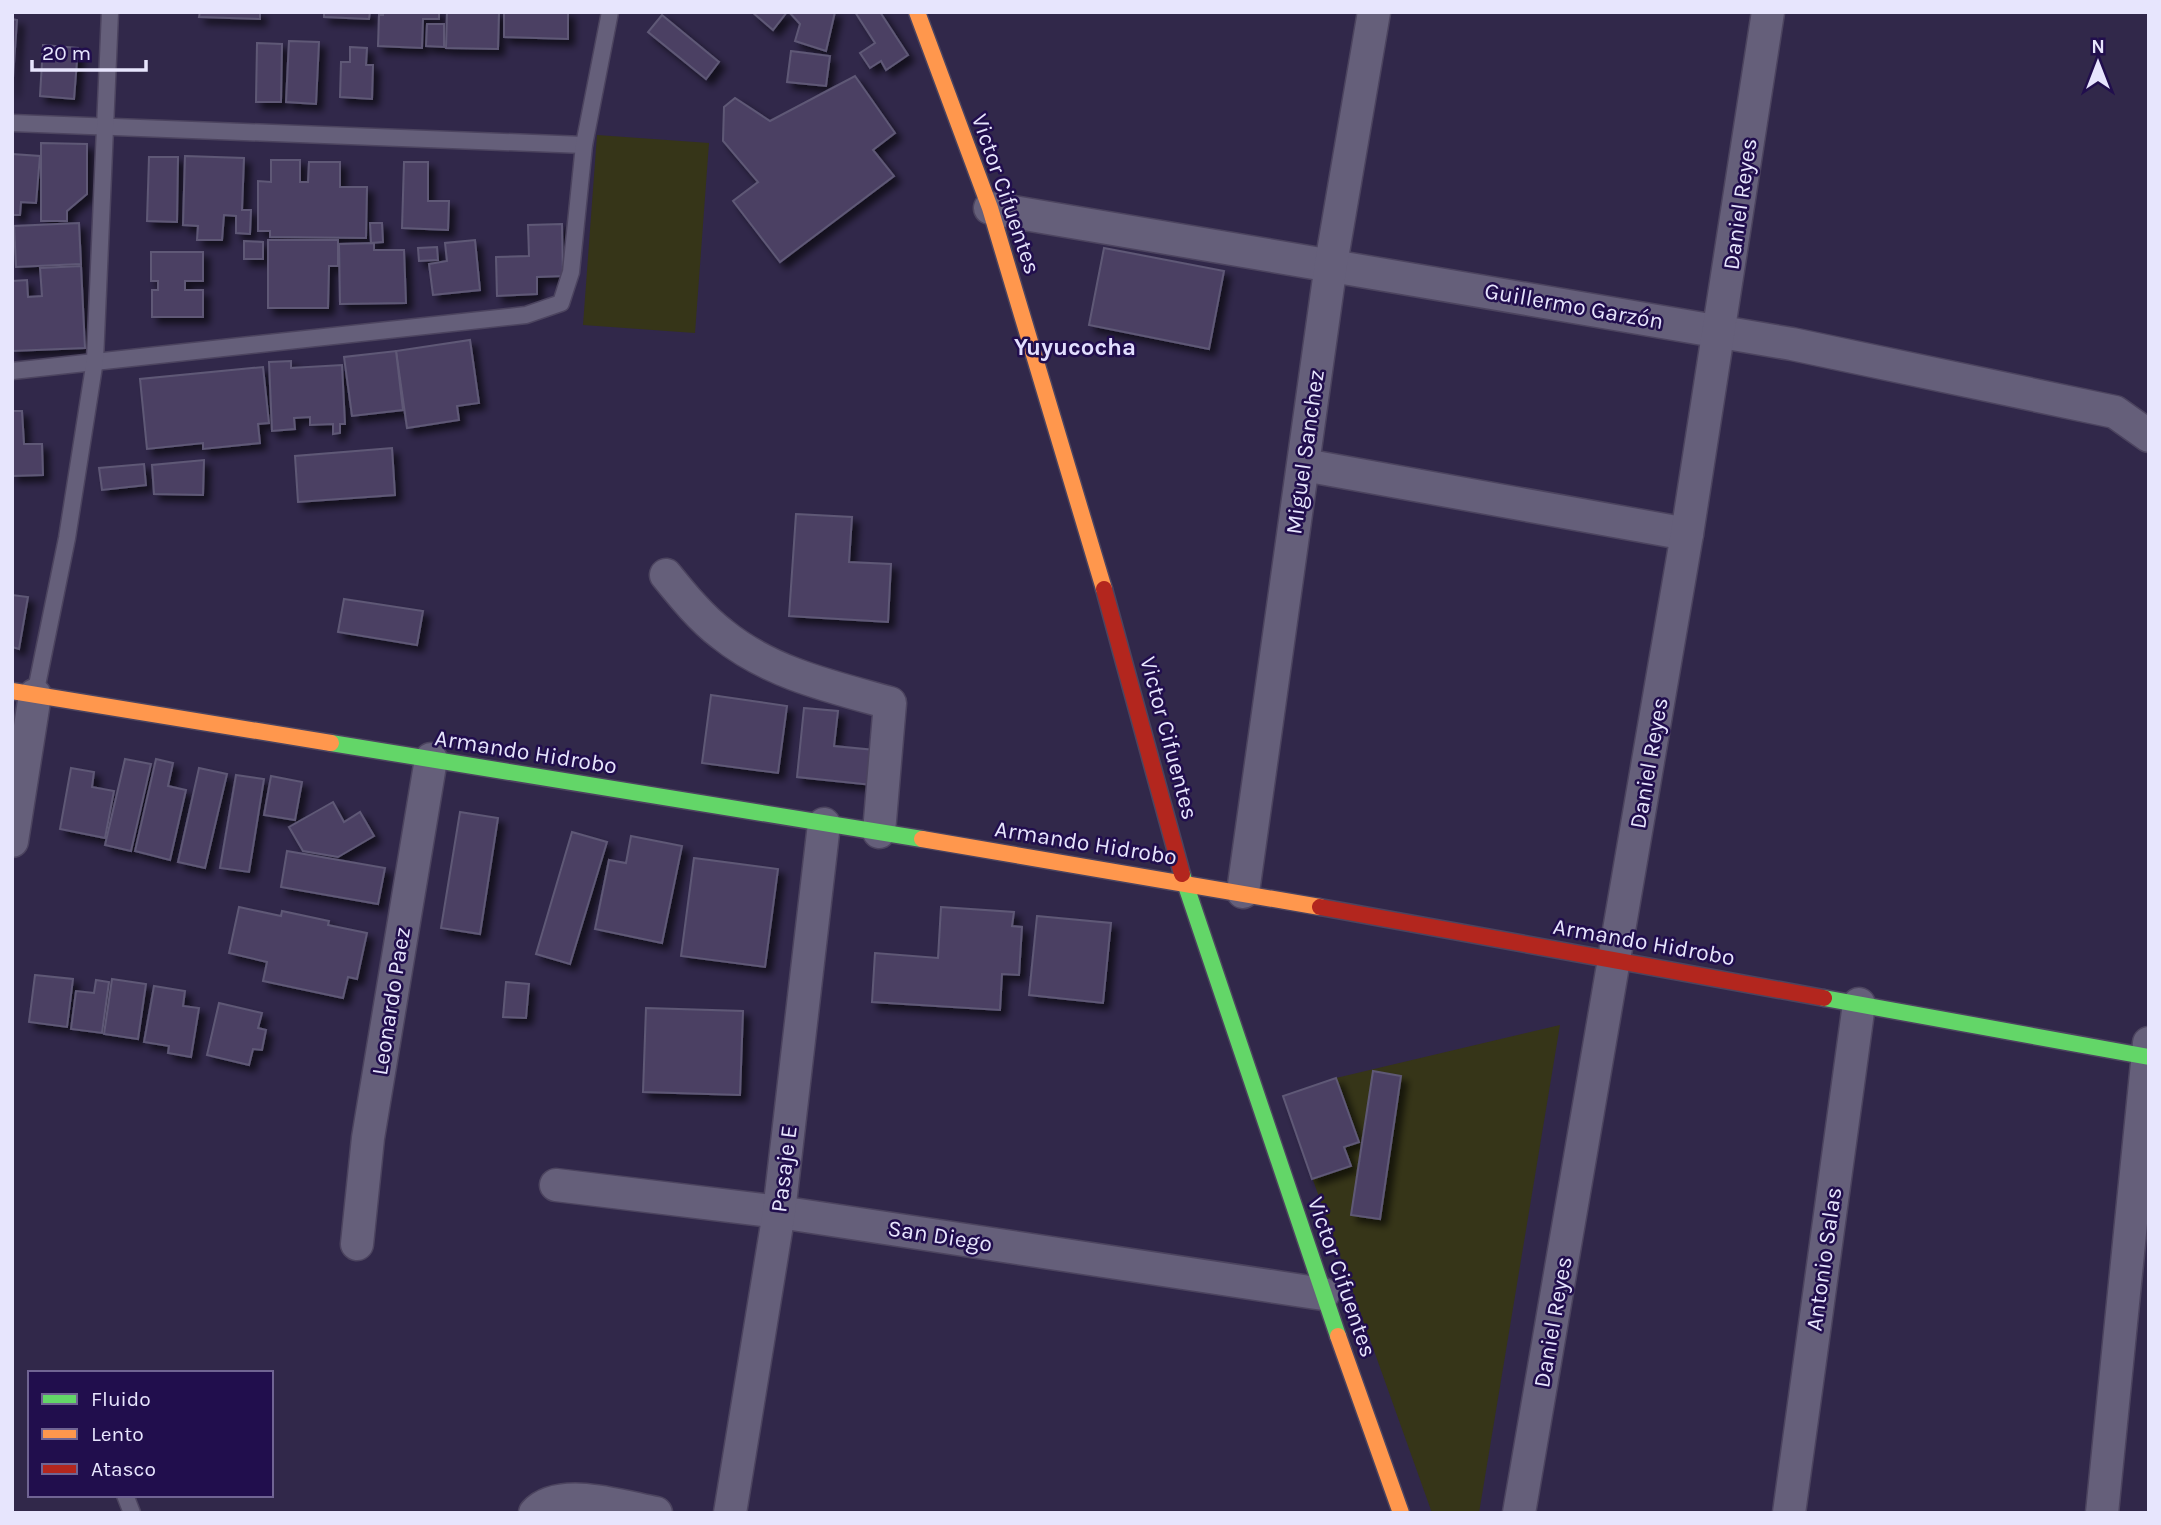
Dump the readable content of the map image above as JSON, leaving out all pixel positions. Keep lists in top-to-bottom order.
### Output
{
  "streets": {
    "street": [
      "Victor Cifuentes",
      "Daniel Reyes",
      "Guillermo Garzón",
      "Miguel Sanchez",
      "Armando Hidrobo",
      "Leonardo Paez",
      "Pasaje E",
      "San Diego",
      "Antonio Salas"
    ]
  },
  "crossings": [
    ["Victor Cifuentes", "Guillermo Garzón"],
    ["Victor Cifuentes", "Armando Hidrobo"],
    ["Victor Cifuentes", "San Diego"],
    ["Daniel Reyes", "Guillermo Garzón"],
    ["Daniel Reyes", "Armando Hidrobo"],
    ["Guillermo Garzón", "Miguel Sanchez"],
    ["Miguel Sanchez", "Armando Hidrobo"],
    ["Armando Hidrobo", "Leonardo Paez"],
    ["Armando Hidrobo", "Pasaje E"],
    ["Armando Hidrobo", "Antonio Salas"],
    ["Pasaje E", "San Diego"]
  ],
  "districts": ["Yuyucocha"],
  "legend": ["Fluido", "Lento", "Atasco"],
  "scale_bar": "20 m",
  "north": "top"
}
